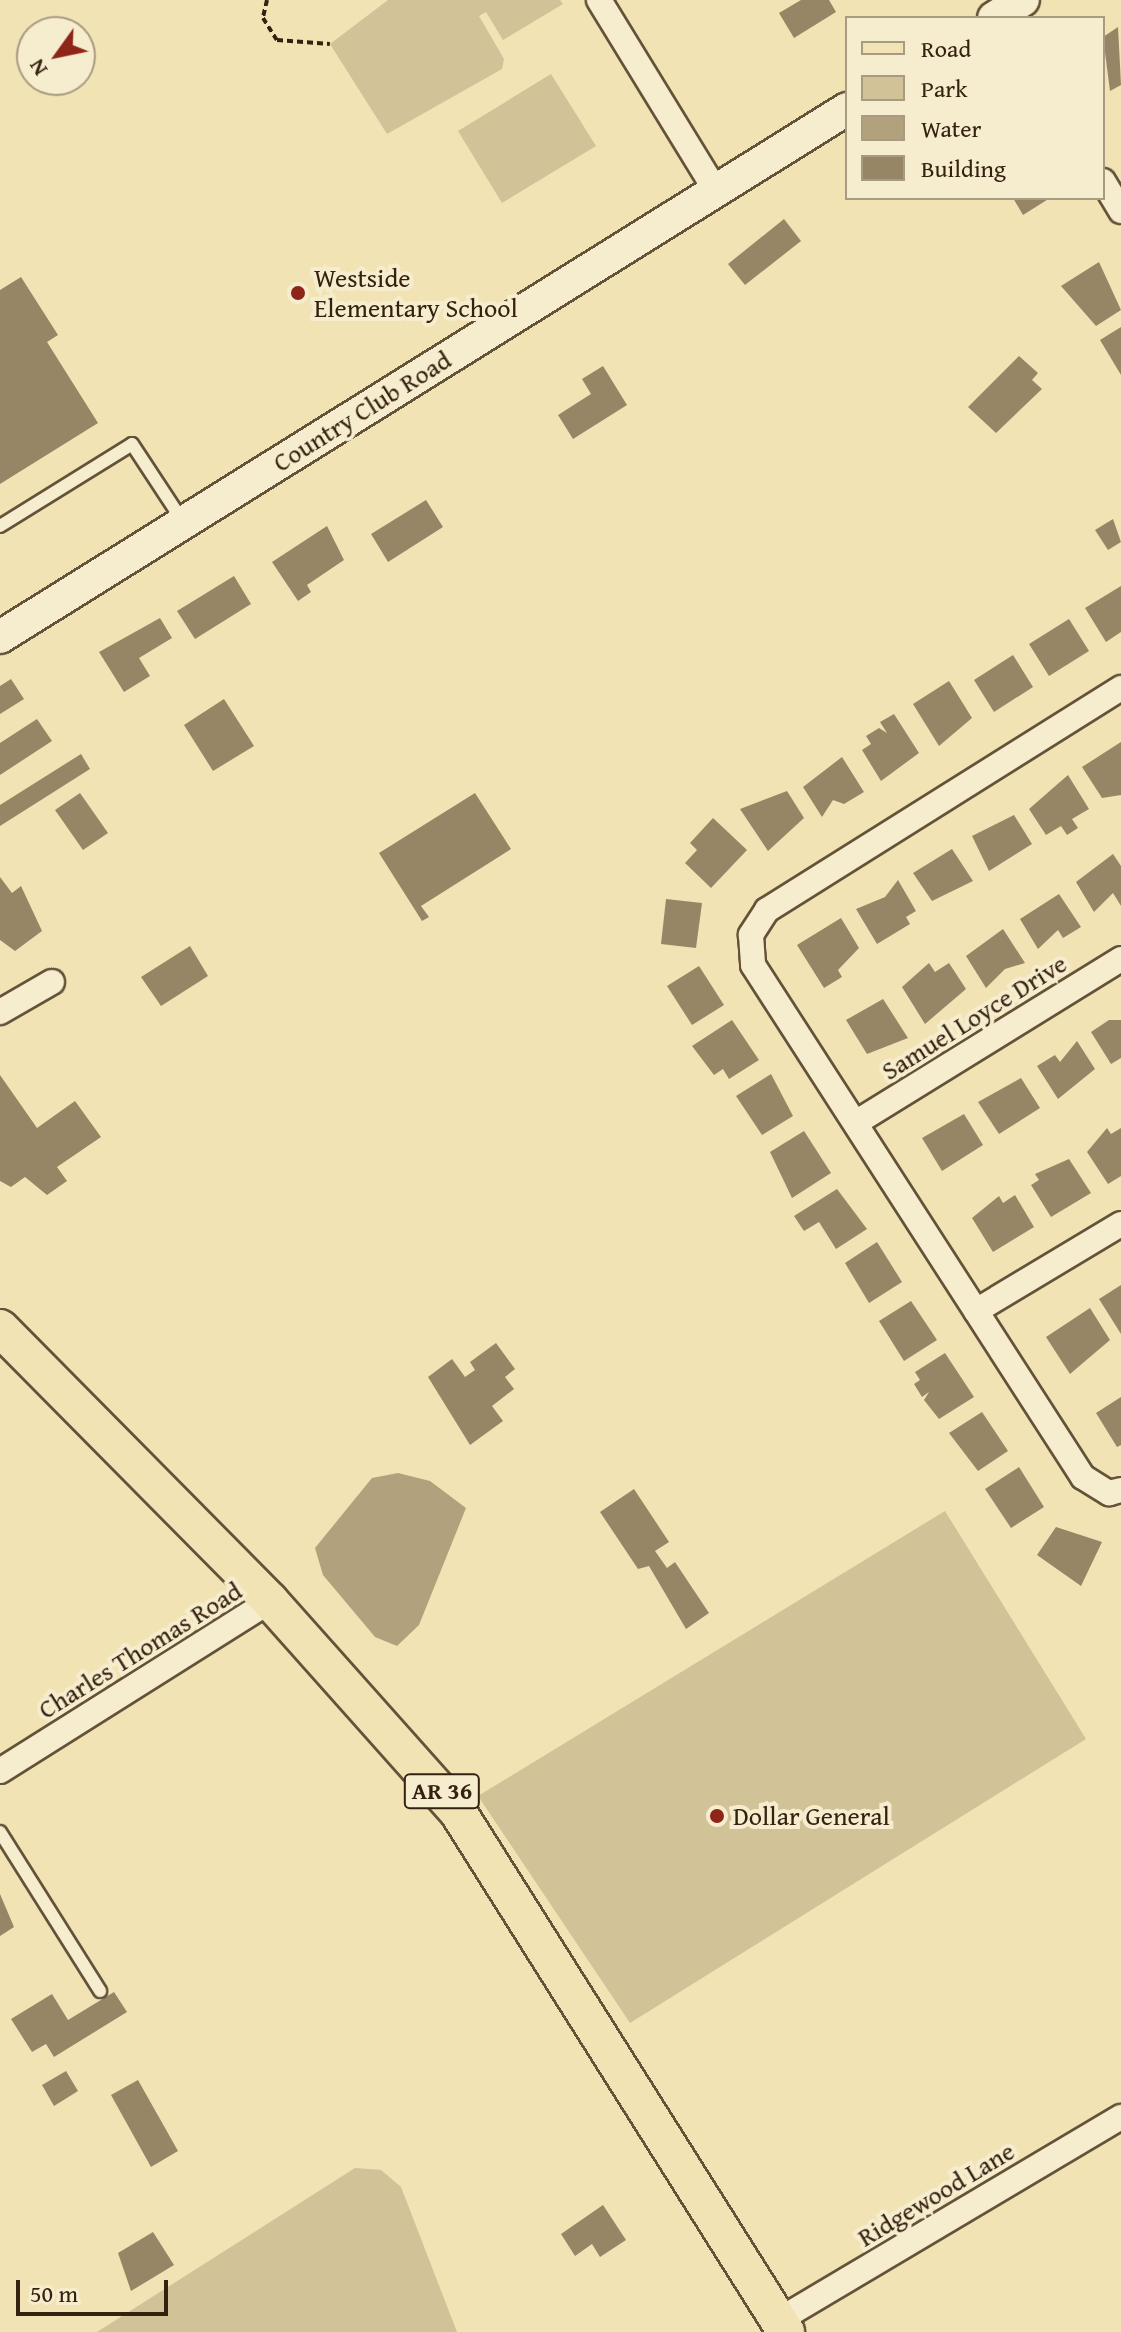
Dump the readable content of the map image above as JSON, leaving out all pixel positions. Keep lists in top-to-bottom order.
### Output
{
  "streets": {
    "main road": ["AR 36"],
    "street": [
      "Country Club Road",
      "Samuel Loyce Drive",
      "Charles Thomas Road",
      "Ridgewood Lane"
    ]
  },
  "crossings": [
    ["Charles Thomas Road", "AR 36"],
    ["AR 36", "Ridgewood Lane"]
  ],
  "places": ["Westside Elementary School", "Dollar General"],
  "legend": [
    "Road",
    "Park",
    "Water",
    "Building"
  ],
  "scale_bar": "50 m",
  "north": "bottom left"
}
